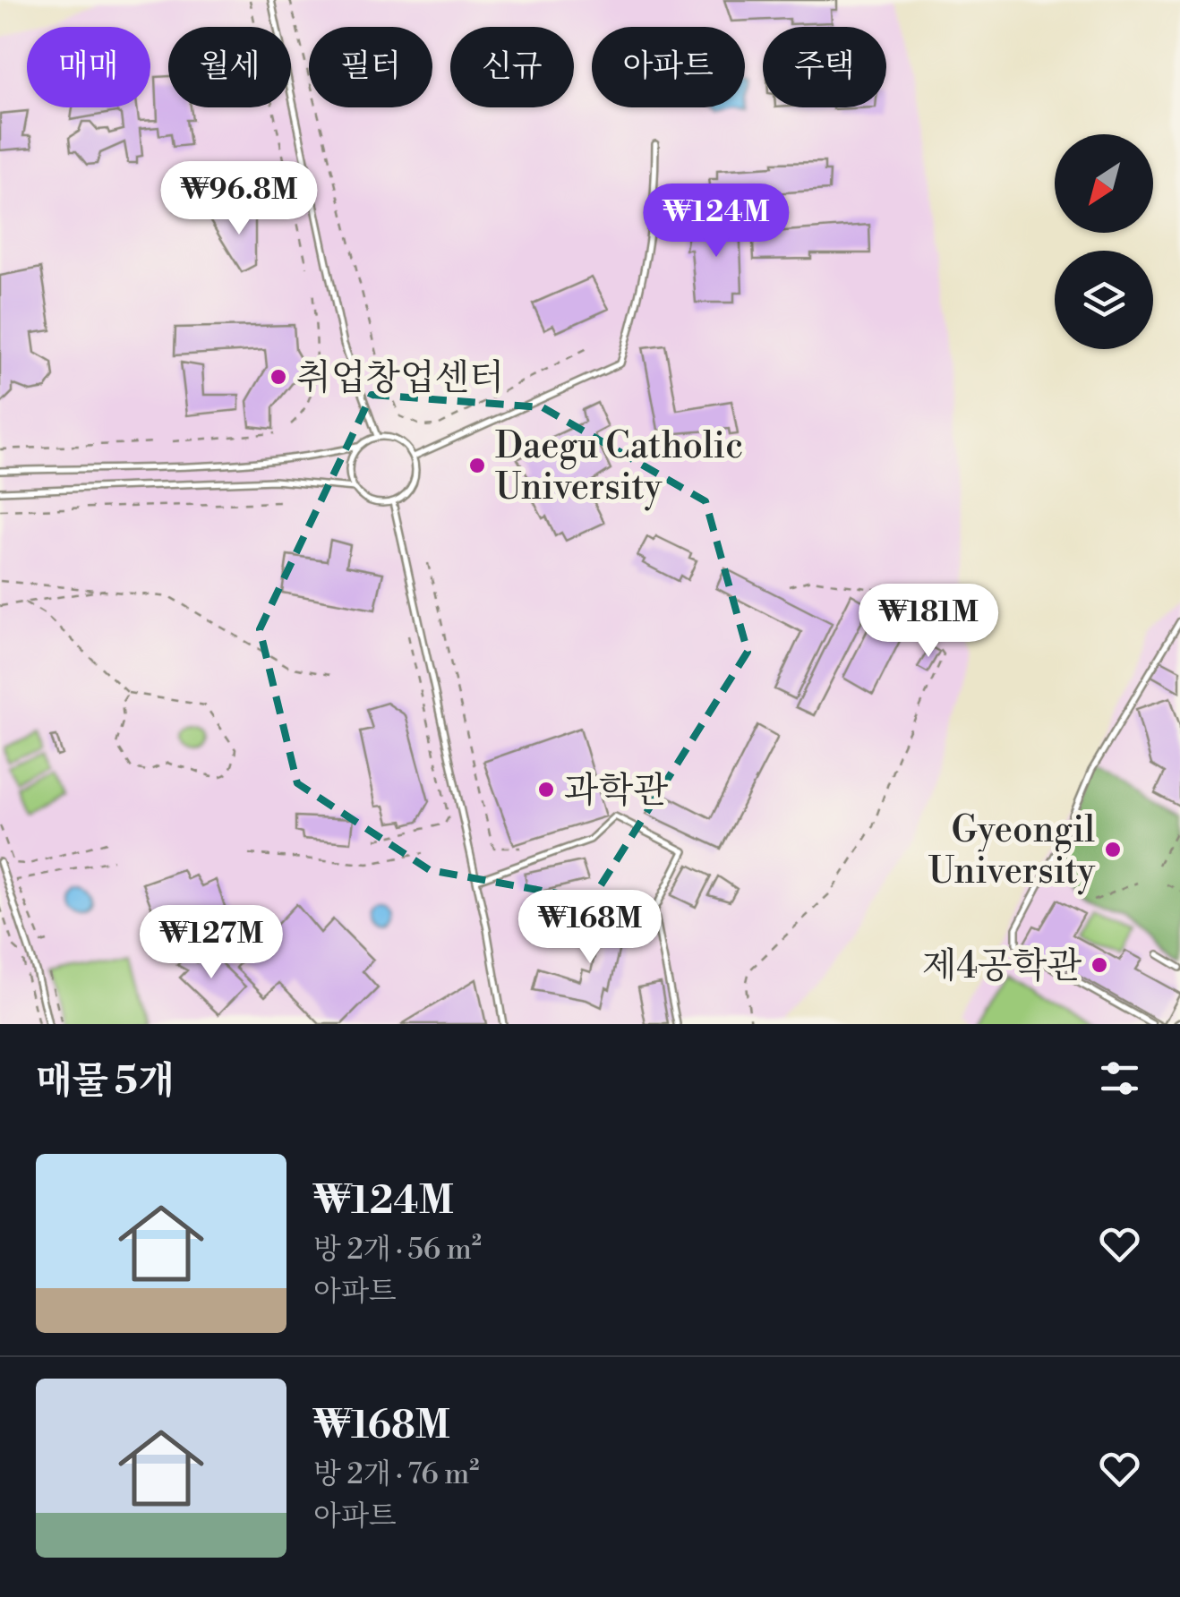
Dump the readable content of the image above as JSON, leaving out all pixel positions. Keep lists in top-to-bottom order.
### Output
{
  "places": [
    "취업창업센터",
    "Daegu Catholic University",
    "과학관",
    "Gyeongil University",
    "제4공학관"
  ],
  "north": "bottom left",
  "page": {
    "chip": [
      "매매",
      "월세",
      "필터",
      "신규",
      "아파트",
      "주택"
    ],
    "price": [
      "₩96.8M",
      "₩124M",
      "₩181M",
      "₩168M",
      "₩127M"
    ],
    "heading": "매물 5개",
    "list": [
      {
        "name": "₩124M",
        "note": "방 2개 · 56 m² · 아파트"
      },
      {
        "name": "₩168M",
        "note": "방 2개 · 76 m² · 아파트"
      }
    ]
  }
}
